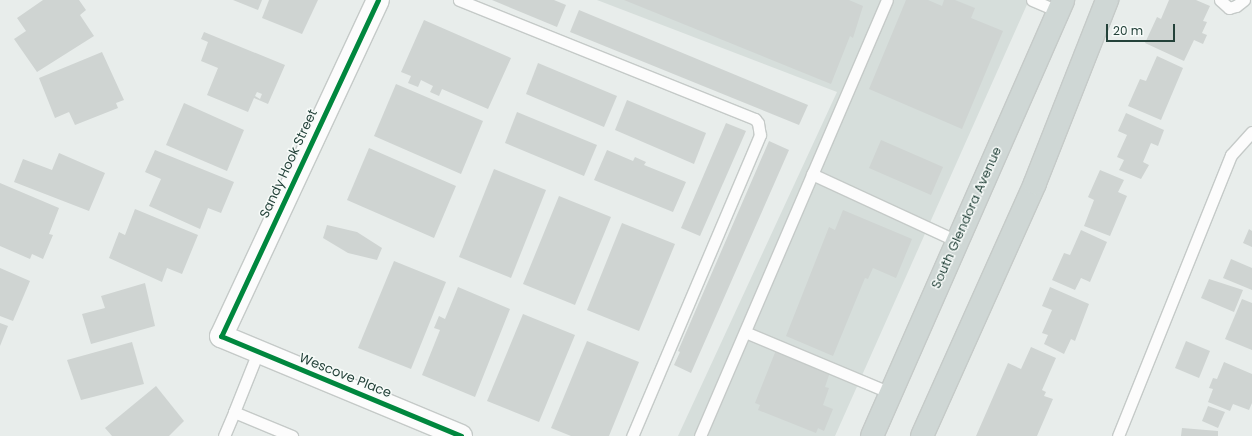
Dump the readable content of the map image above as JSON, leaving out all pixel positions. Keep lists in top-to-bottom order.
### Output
{
  "streets": {
    "main road": ["South Glendora Avenue"],
    "street": ["Sandy Hook Street", "Wescove Place"]
  },
  "crossings": [
    ["Sandy Hook Street", "Wescove Place"]
  ],
  "scale_bar": "20 m"
}
